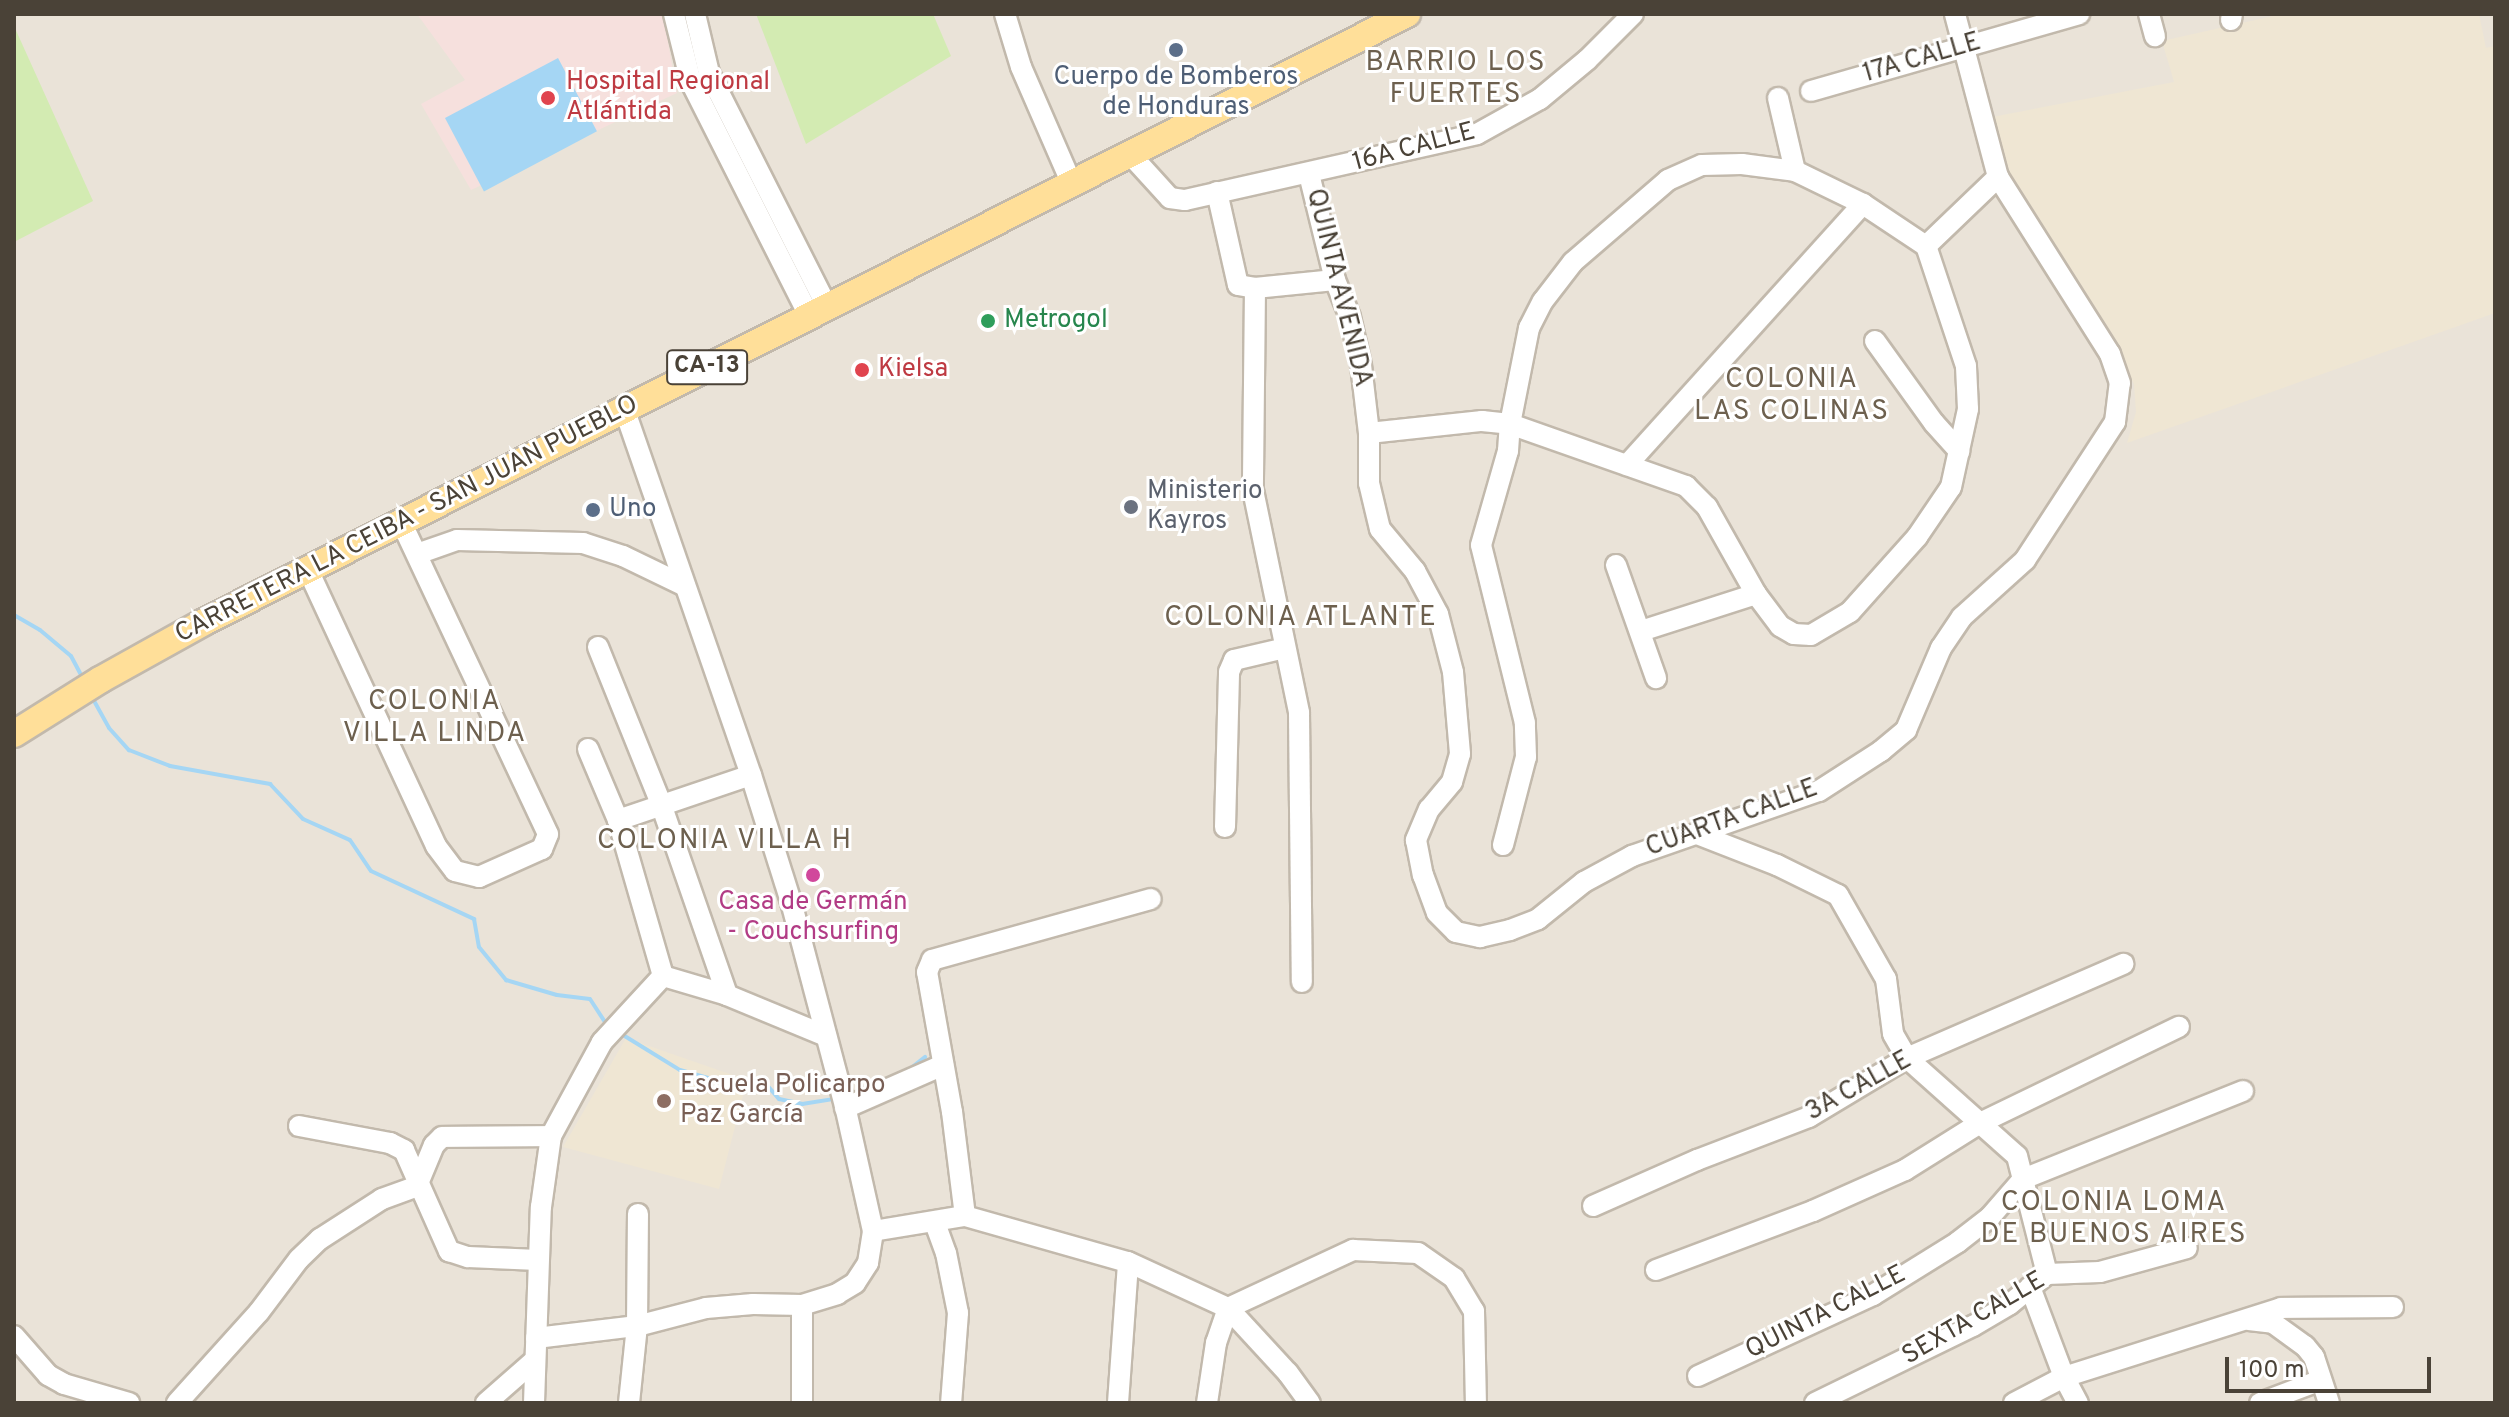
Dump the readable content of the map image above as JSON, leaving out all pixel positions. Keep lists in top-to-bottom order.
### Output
{
  "streets": {
    "main road": ["CA-13", "CARRETERA LA CEIBA - SAN JUAN PUEBLO"],
    "street": [
      "17A CALLE",
      "16A CALLE",
      "QUINTA AVENIDA",
      "CUARTA CALLE",
      "3A CALLE",
      "QUINTA CALLE",
      "SEXTA CALLE"
    ]
  },
  "crossings": [
    ["16A CALLE", "QUINTA AVENIDA"],
    ["16A CALLE", "CARRETERA LA CEIBA - SAN JUAN PUEBLO"],
    ["QUINTA AVENIDA", "CUARTA CALLE"]
  ],
  "districts": [
    "BARRIO LOS FUERTES",
    "COLONIA LAS COLINAS",
    "COLONIA ATLANTE",
    "COLONIA VILLA LINDA",
    "COLONIA VILLA H",
    "COLONIA LOMA DE BUENOS AIRES"
  ],
  "places": [
    "Cuerpo de Bomberos de Honduras",
    "Hospital Regional Atlántida",
    "Metrogol",
    "Kielsa",
    "Ministerio Kayros",
    "Uno",
    "Casa de Germán - Couchsurfing",
    "Escuela Policarpo Paz García"
  ],
  "scale_bar": "100 m"
}
